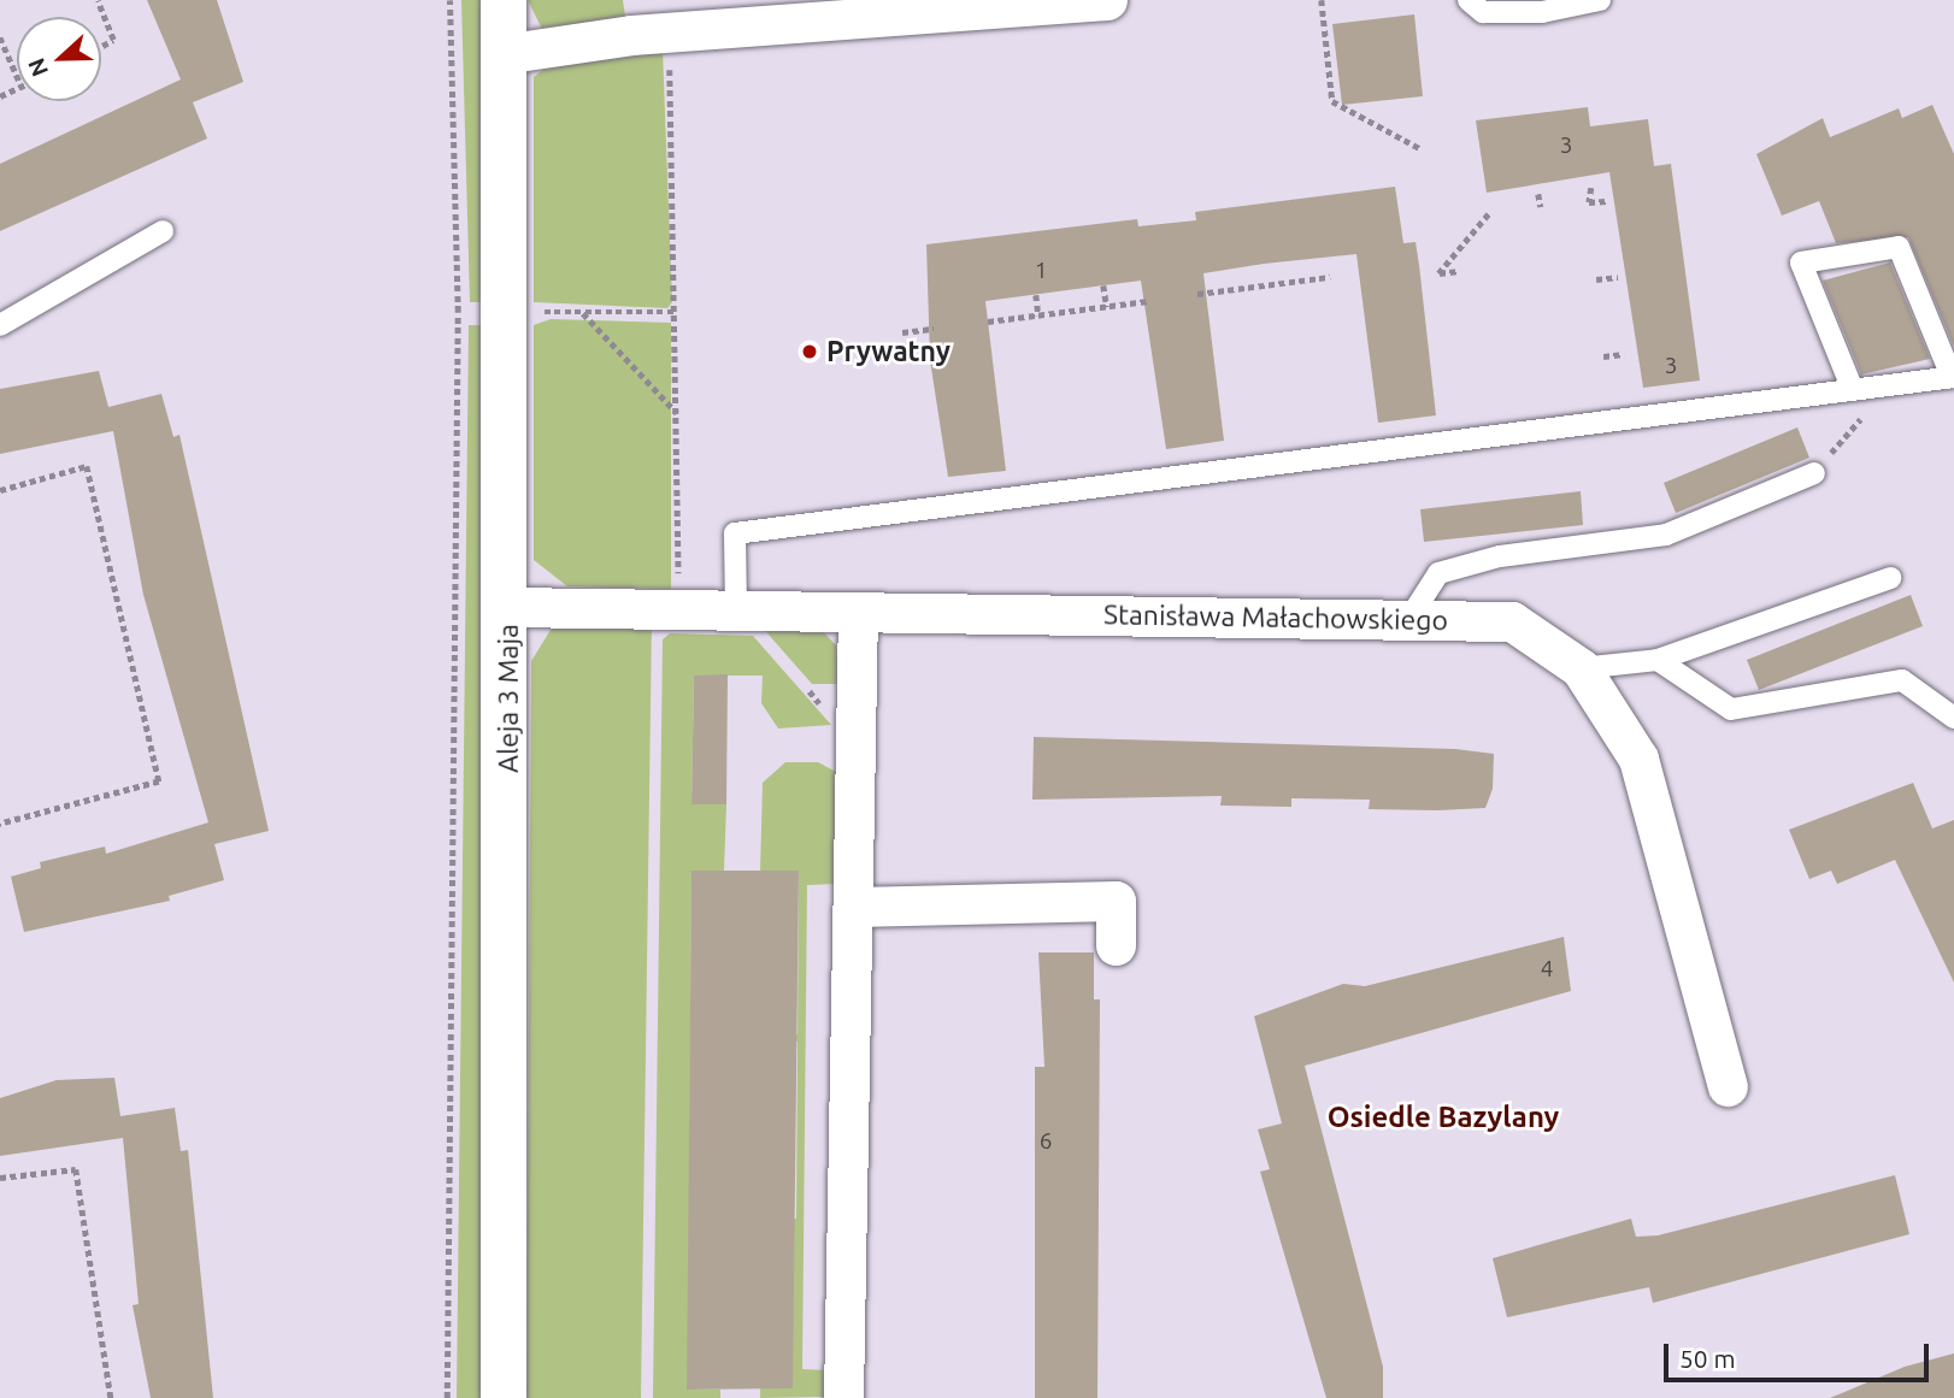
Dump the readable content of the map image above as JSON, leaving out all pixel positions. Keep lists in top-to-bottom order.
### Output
{
  "streets": {
    "street": ["Stanisława Małachowskiego", "Aleja 3 Maja"]
  },
  "crossings": [
    ["Stanisława Małachowskiego", "Aleja 3 Maja"]
  ],
  "districts": ["Osiedle Bazylany"],
  "places": ["Prywatny"],
  "house_numbers": [
    "3",
    "1",
    "3",
    "4",
    "6"
  ],
  "scale_bar": "50 m",
  "north": "left"
}
